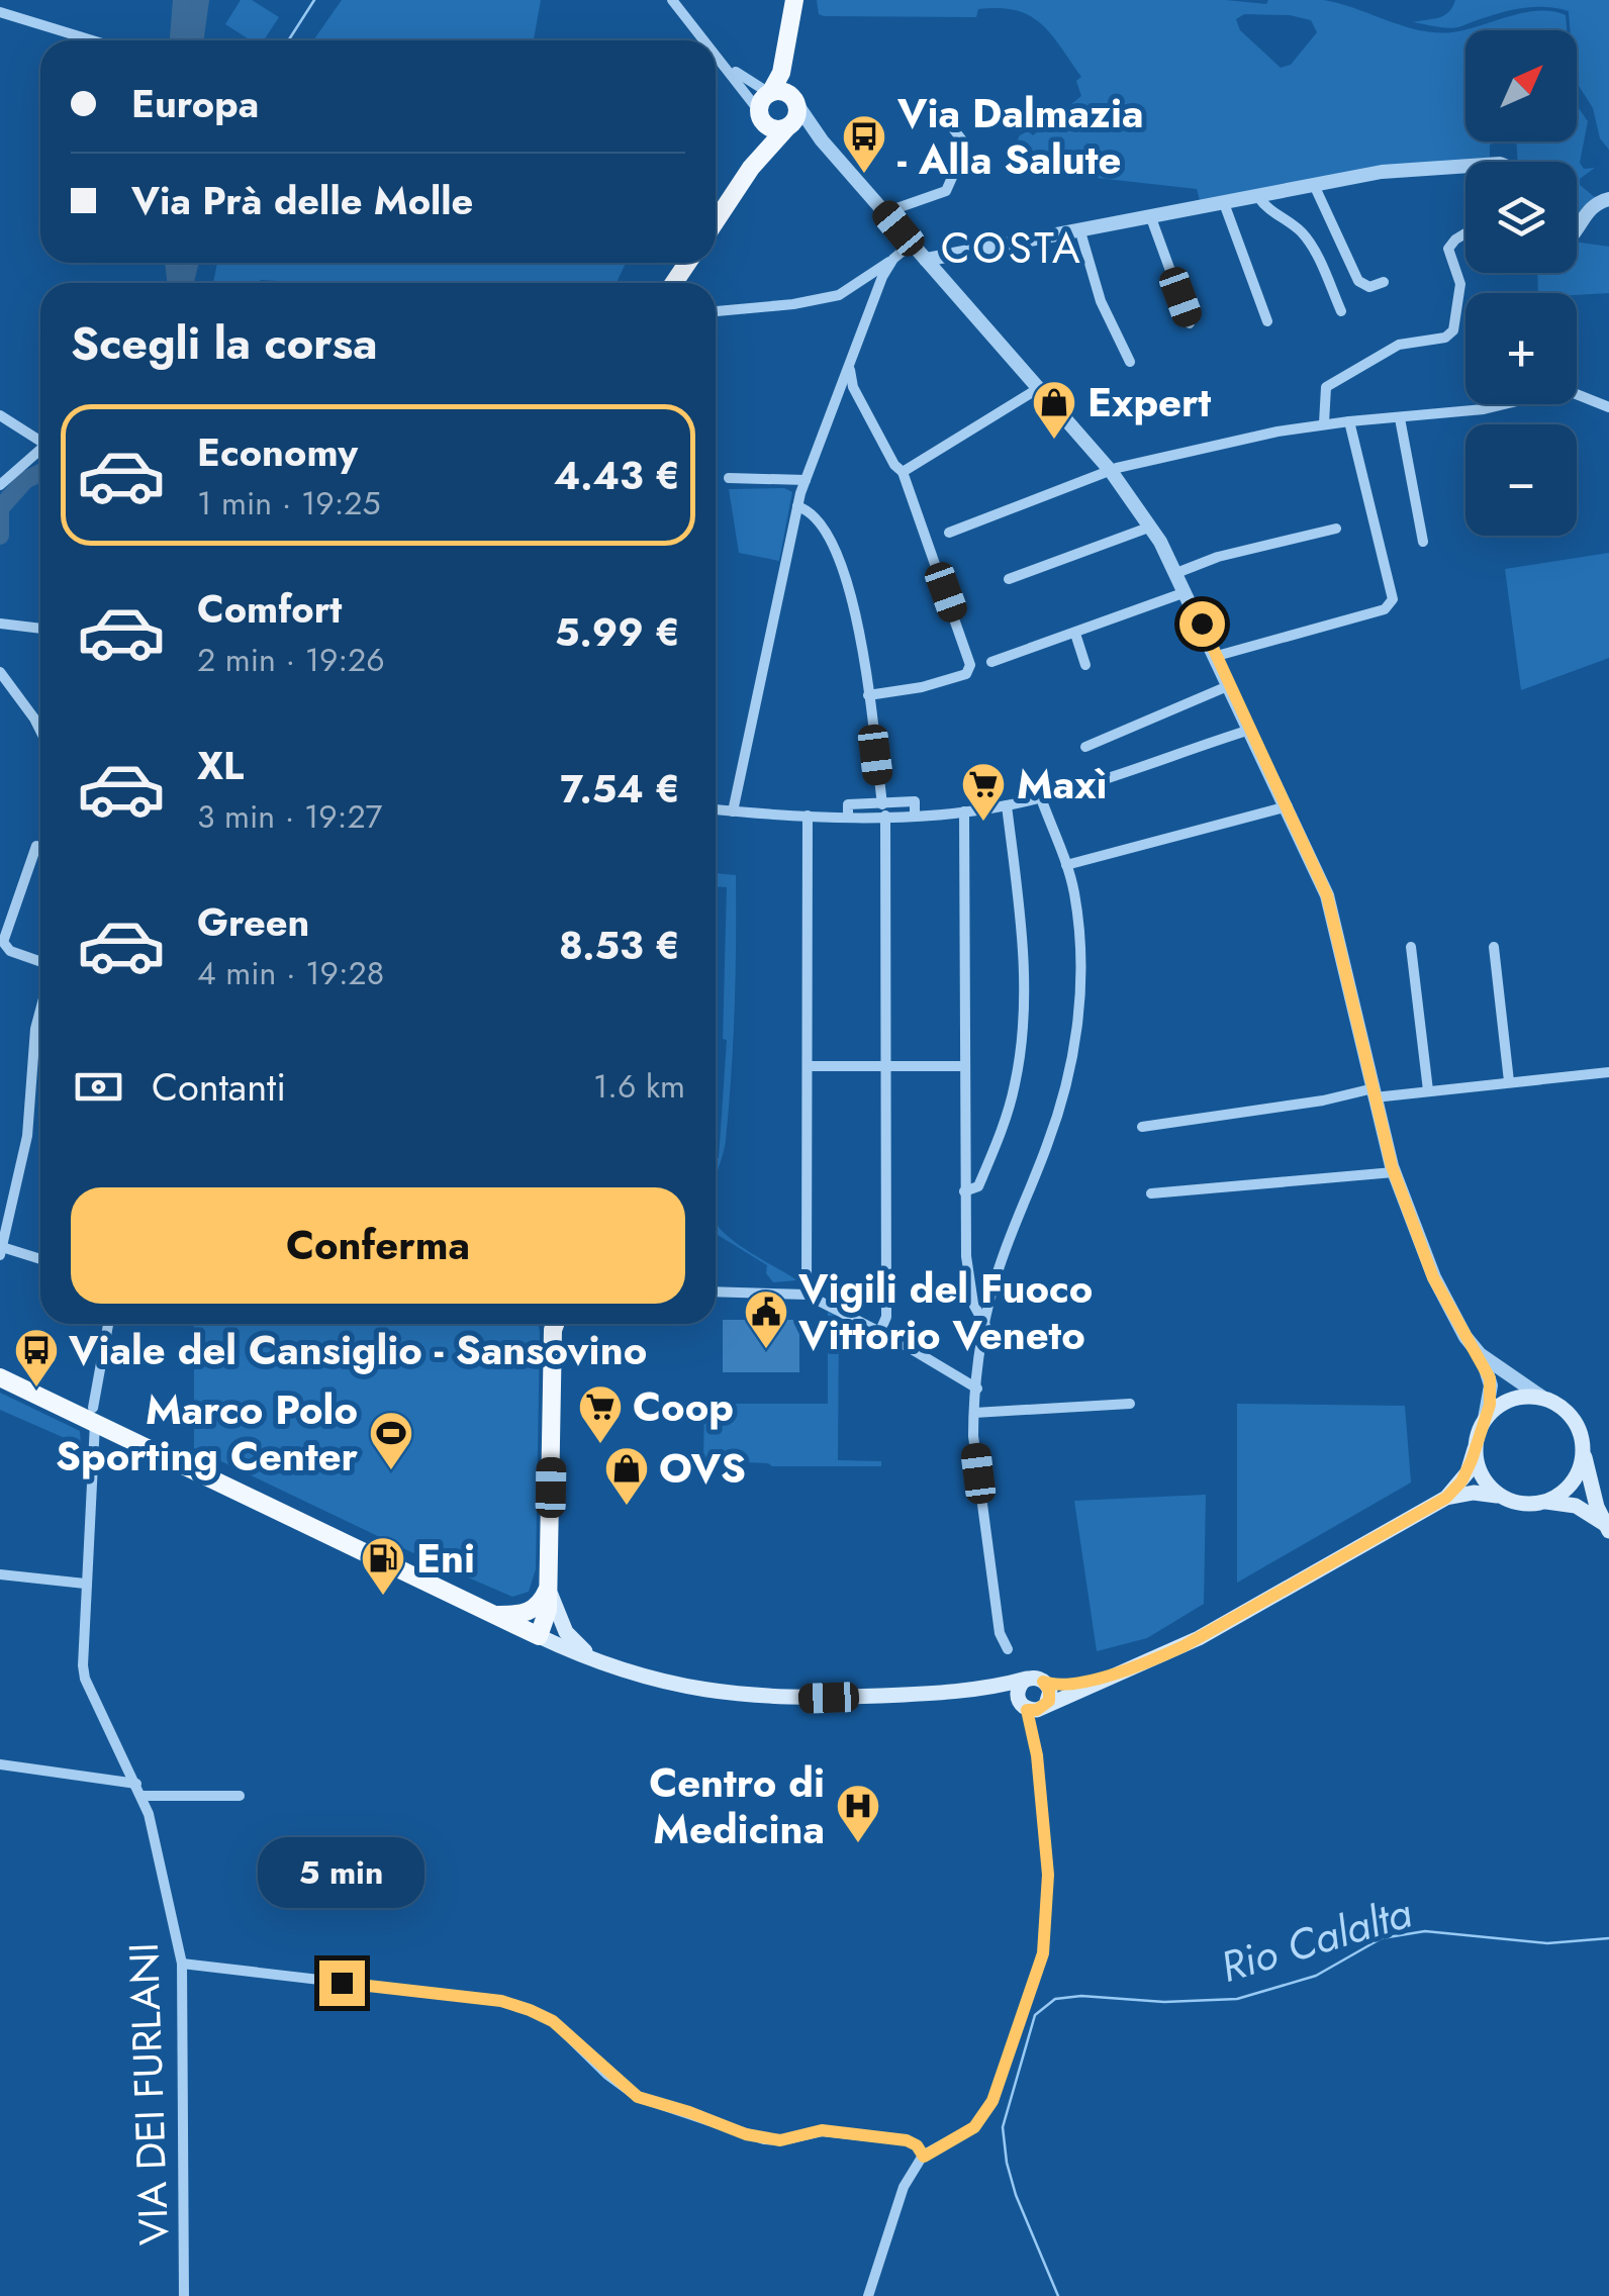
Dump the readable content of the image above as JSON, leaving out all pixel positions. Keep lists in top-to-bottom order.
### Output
{
  "streets": {
    "street": ["VIA DEI FURLANI"]
  },
  "districts": ["COSTA"],
  "water": ["Rio Calalta"],
  "places": {
    "bus stop": ["Via Dalmazia - Alla Salute", "Viale del Cansiglio - Sansovino"],
    "shop": ["Expert", "OVS"],
    "supermarket": ["Maxì", "Coop"],
    "public building": ["Vigili del Fuoco Vittorio Veneto"],
    "sports": ["Marco Polo Sporting Center"],
    "fuel station": ["Eni"],
    "hospital": ["Centro di Medicina"]
  },
  "north": "top right",
  "page": {
    "map_buttons": ["+", "−"],
    "banner": ["Europa", "Via Prà delle Molle"],
    "heading": "Scegli la corsa",
    "list": [
      {
        "name": "Economy",
        "note": "1 min · 19:25",
        "value": "4.43 €"
      },
      {
        "name": "Comfort",
        "note": "2 min · 19:26",
        "value": "5.99 €"
      },
      {
        "name": "XL",
        "note": "3 min · 19:27",
        "value": "7.54 €"
      },
      {
        "name": "Green",
        "note": "4 min · 19:28",
        "value": "8.53 €"
      }
    ],
    "pay": ["Contanti", "1.6 km"],
    "buttons": "Conferma",
    "bubble": "5 min"
  }
}
